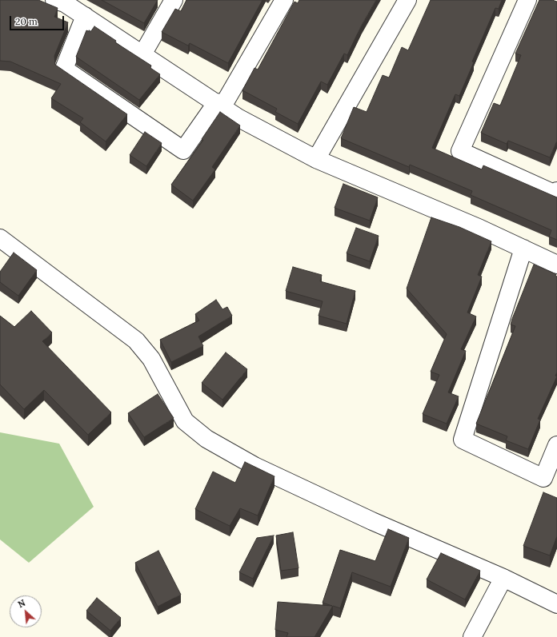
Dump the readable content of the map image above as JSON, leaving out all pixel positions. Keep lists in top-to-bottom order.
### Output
{
  "scale_bar": "20 m",
  "north": "top left"
}
